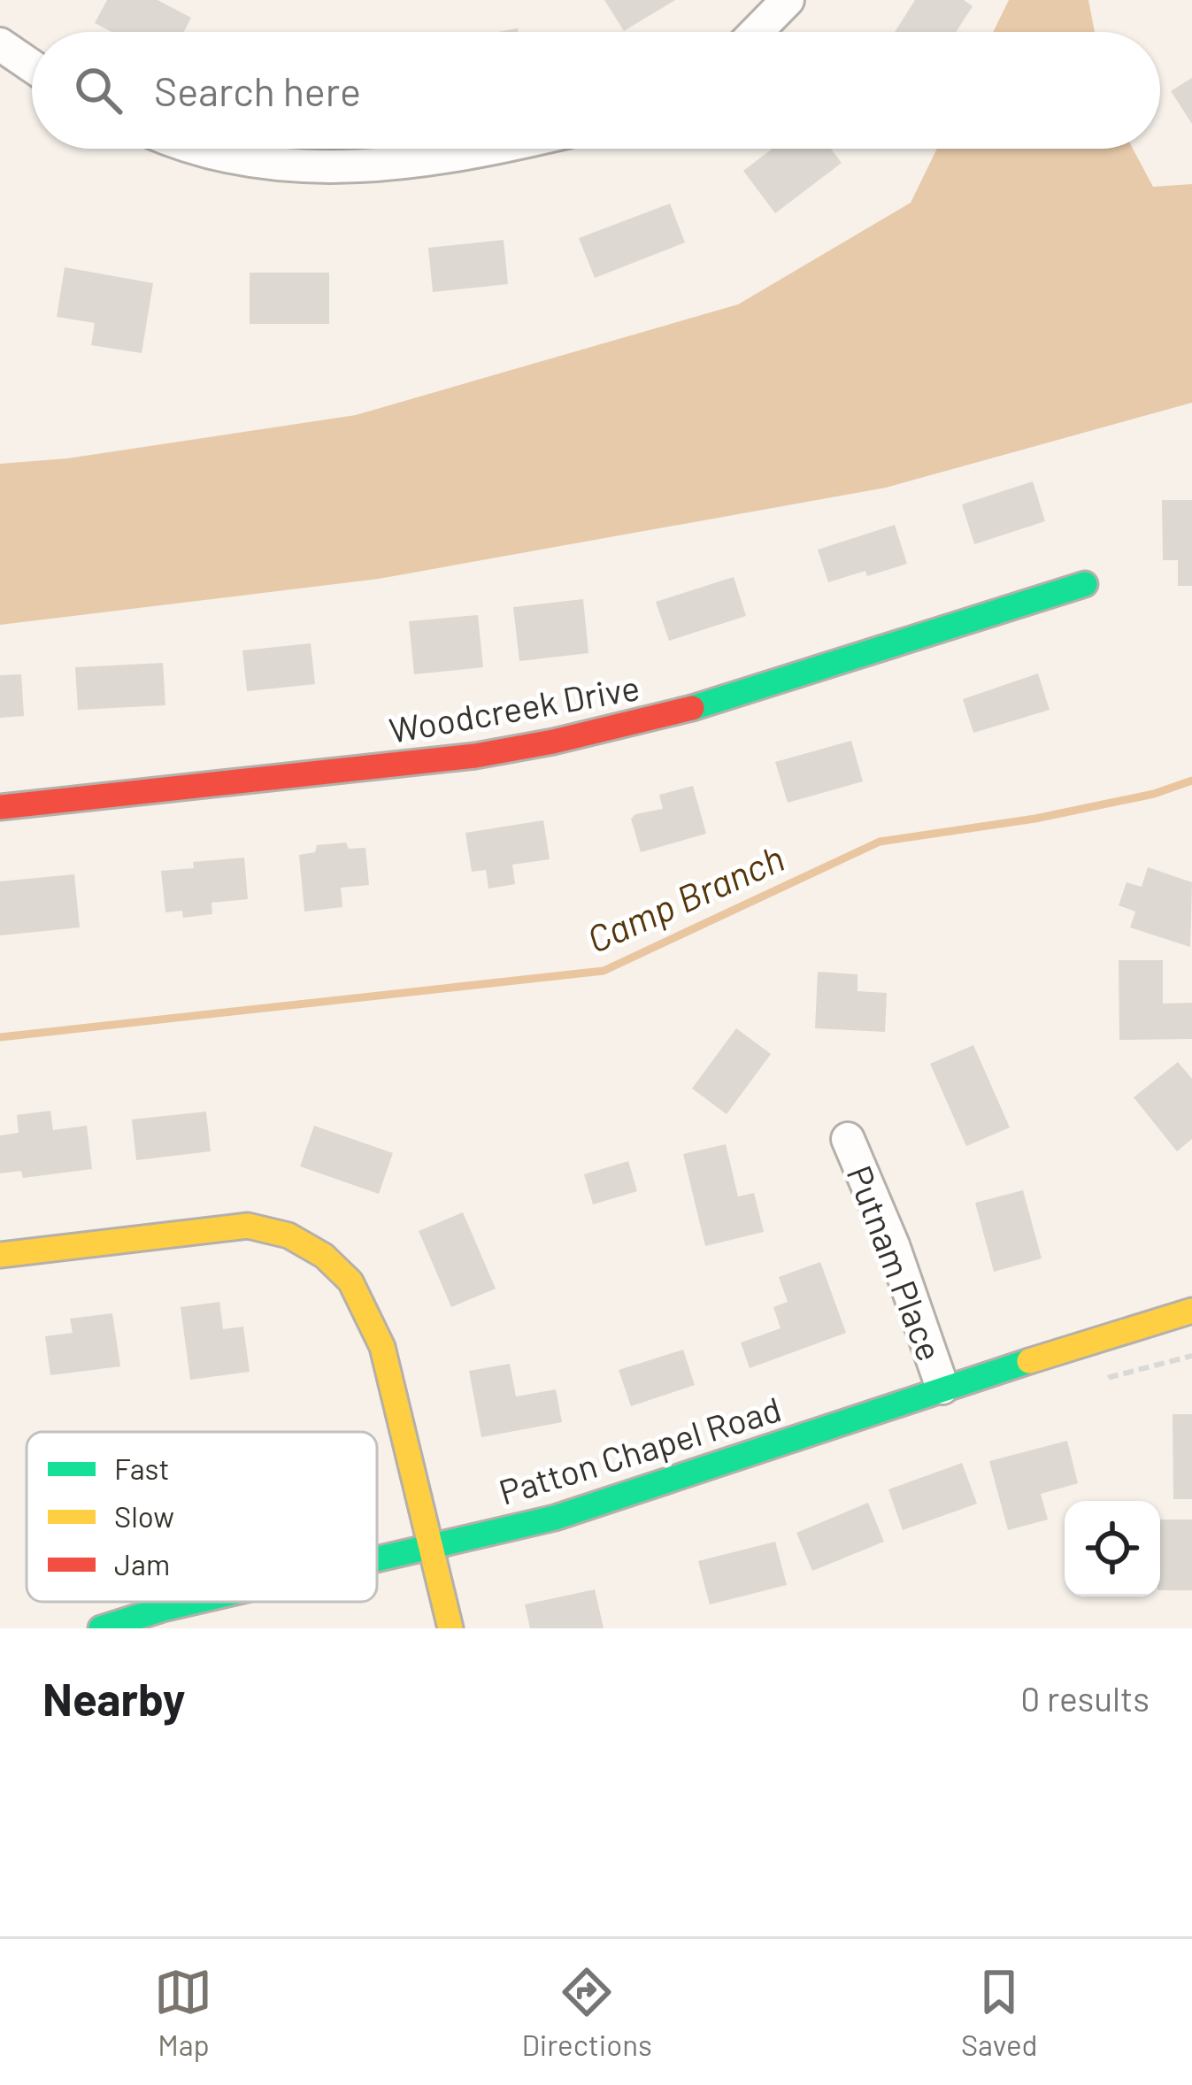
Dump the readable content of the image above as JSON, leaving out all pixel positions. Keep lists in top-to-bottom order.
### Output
{
  "streets": {
    "street": ["Woodcreek Drive", "Putnam Place", "Patton Chapel Road"]
  },
  "crossings": [
    ["Putnam Place", "Patton Chapel Road"]
  ],
  "water": ["Camp Branch"],
  "legend": ["Fast", "Slow", "Jam"],
  "page": {
    "search": "Search here",
    "heading": ["Nearby", "0 results"],
    "nav": ["Map", "Directions", "Saved"]
  }
}
